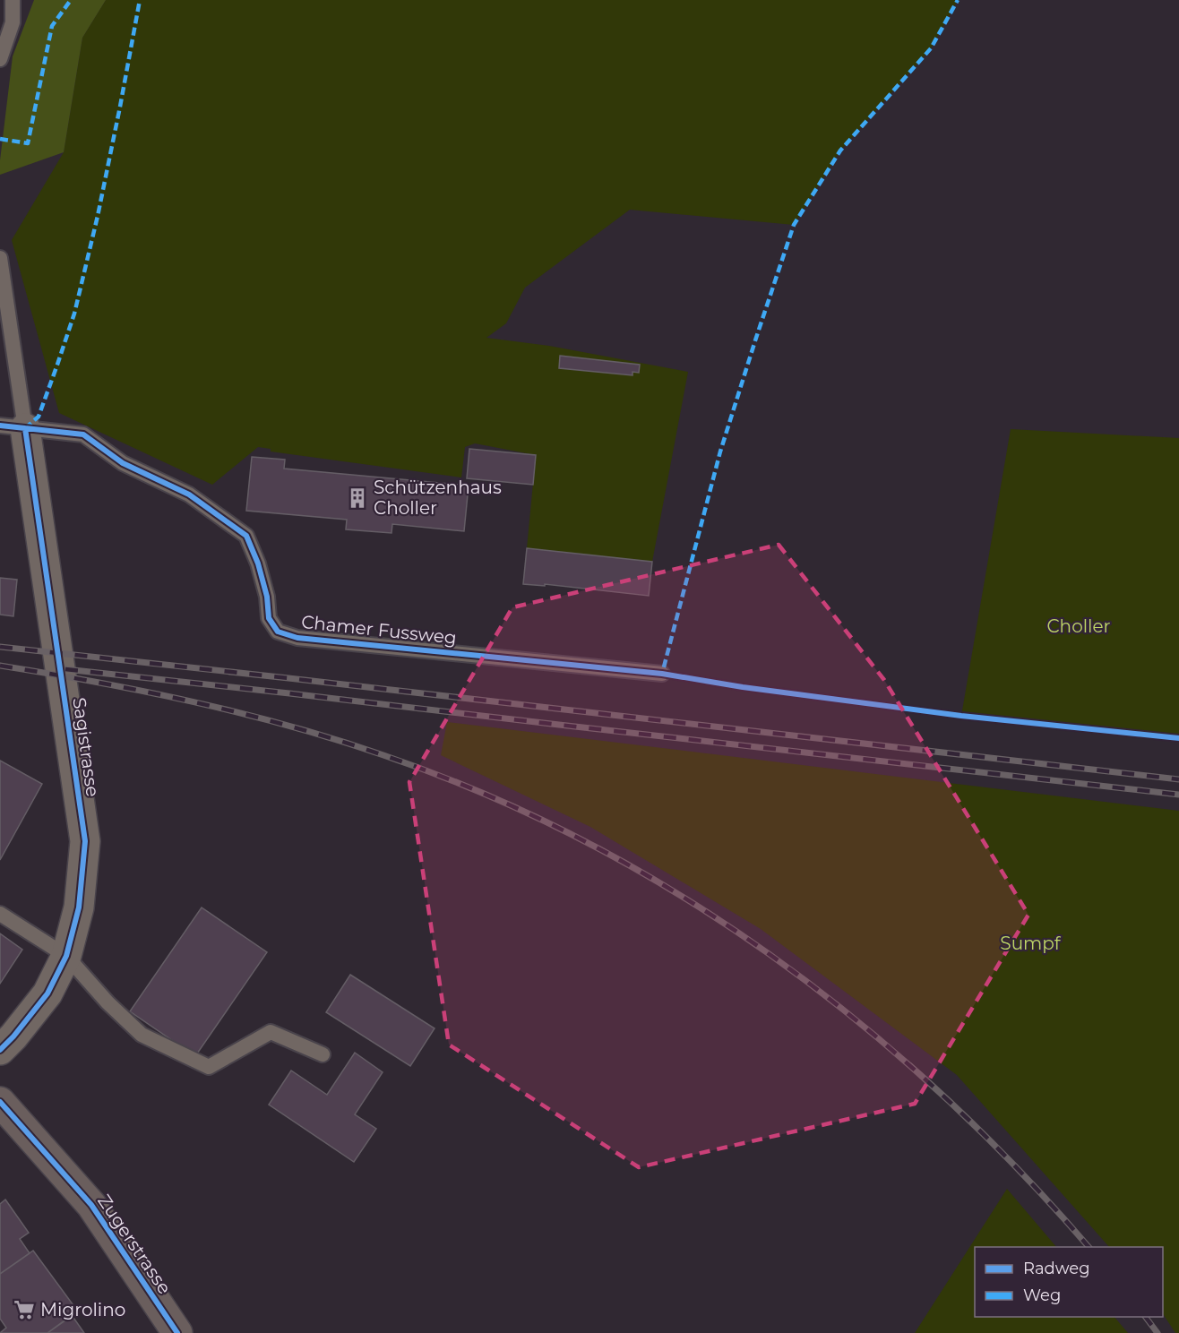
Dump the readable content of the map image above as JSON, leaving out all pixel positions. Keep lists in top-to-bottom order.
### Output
{
  "streets": {
    "main road": ["Zugerstrasse"],
    "street": ["Sagistrasse"],
    "lane": ["Chamer Fussweg"]
  },
  "crossings": [
    ["Chamer Fussweg", "Sagistrasse"]
  ],
  "parks": ["Choller", "Sumpf"],
  "places": {
    "building": ["Schützenhaus Choller"],
    "supermarket": ["Migrolino"]
  },
  "legend": ["Radweg", "Weg"]
}
